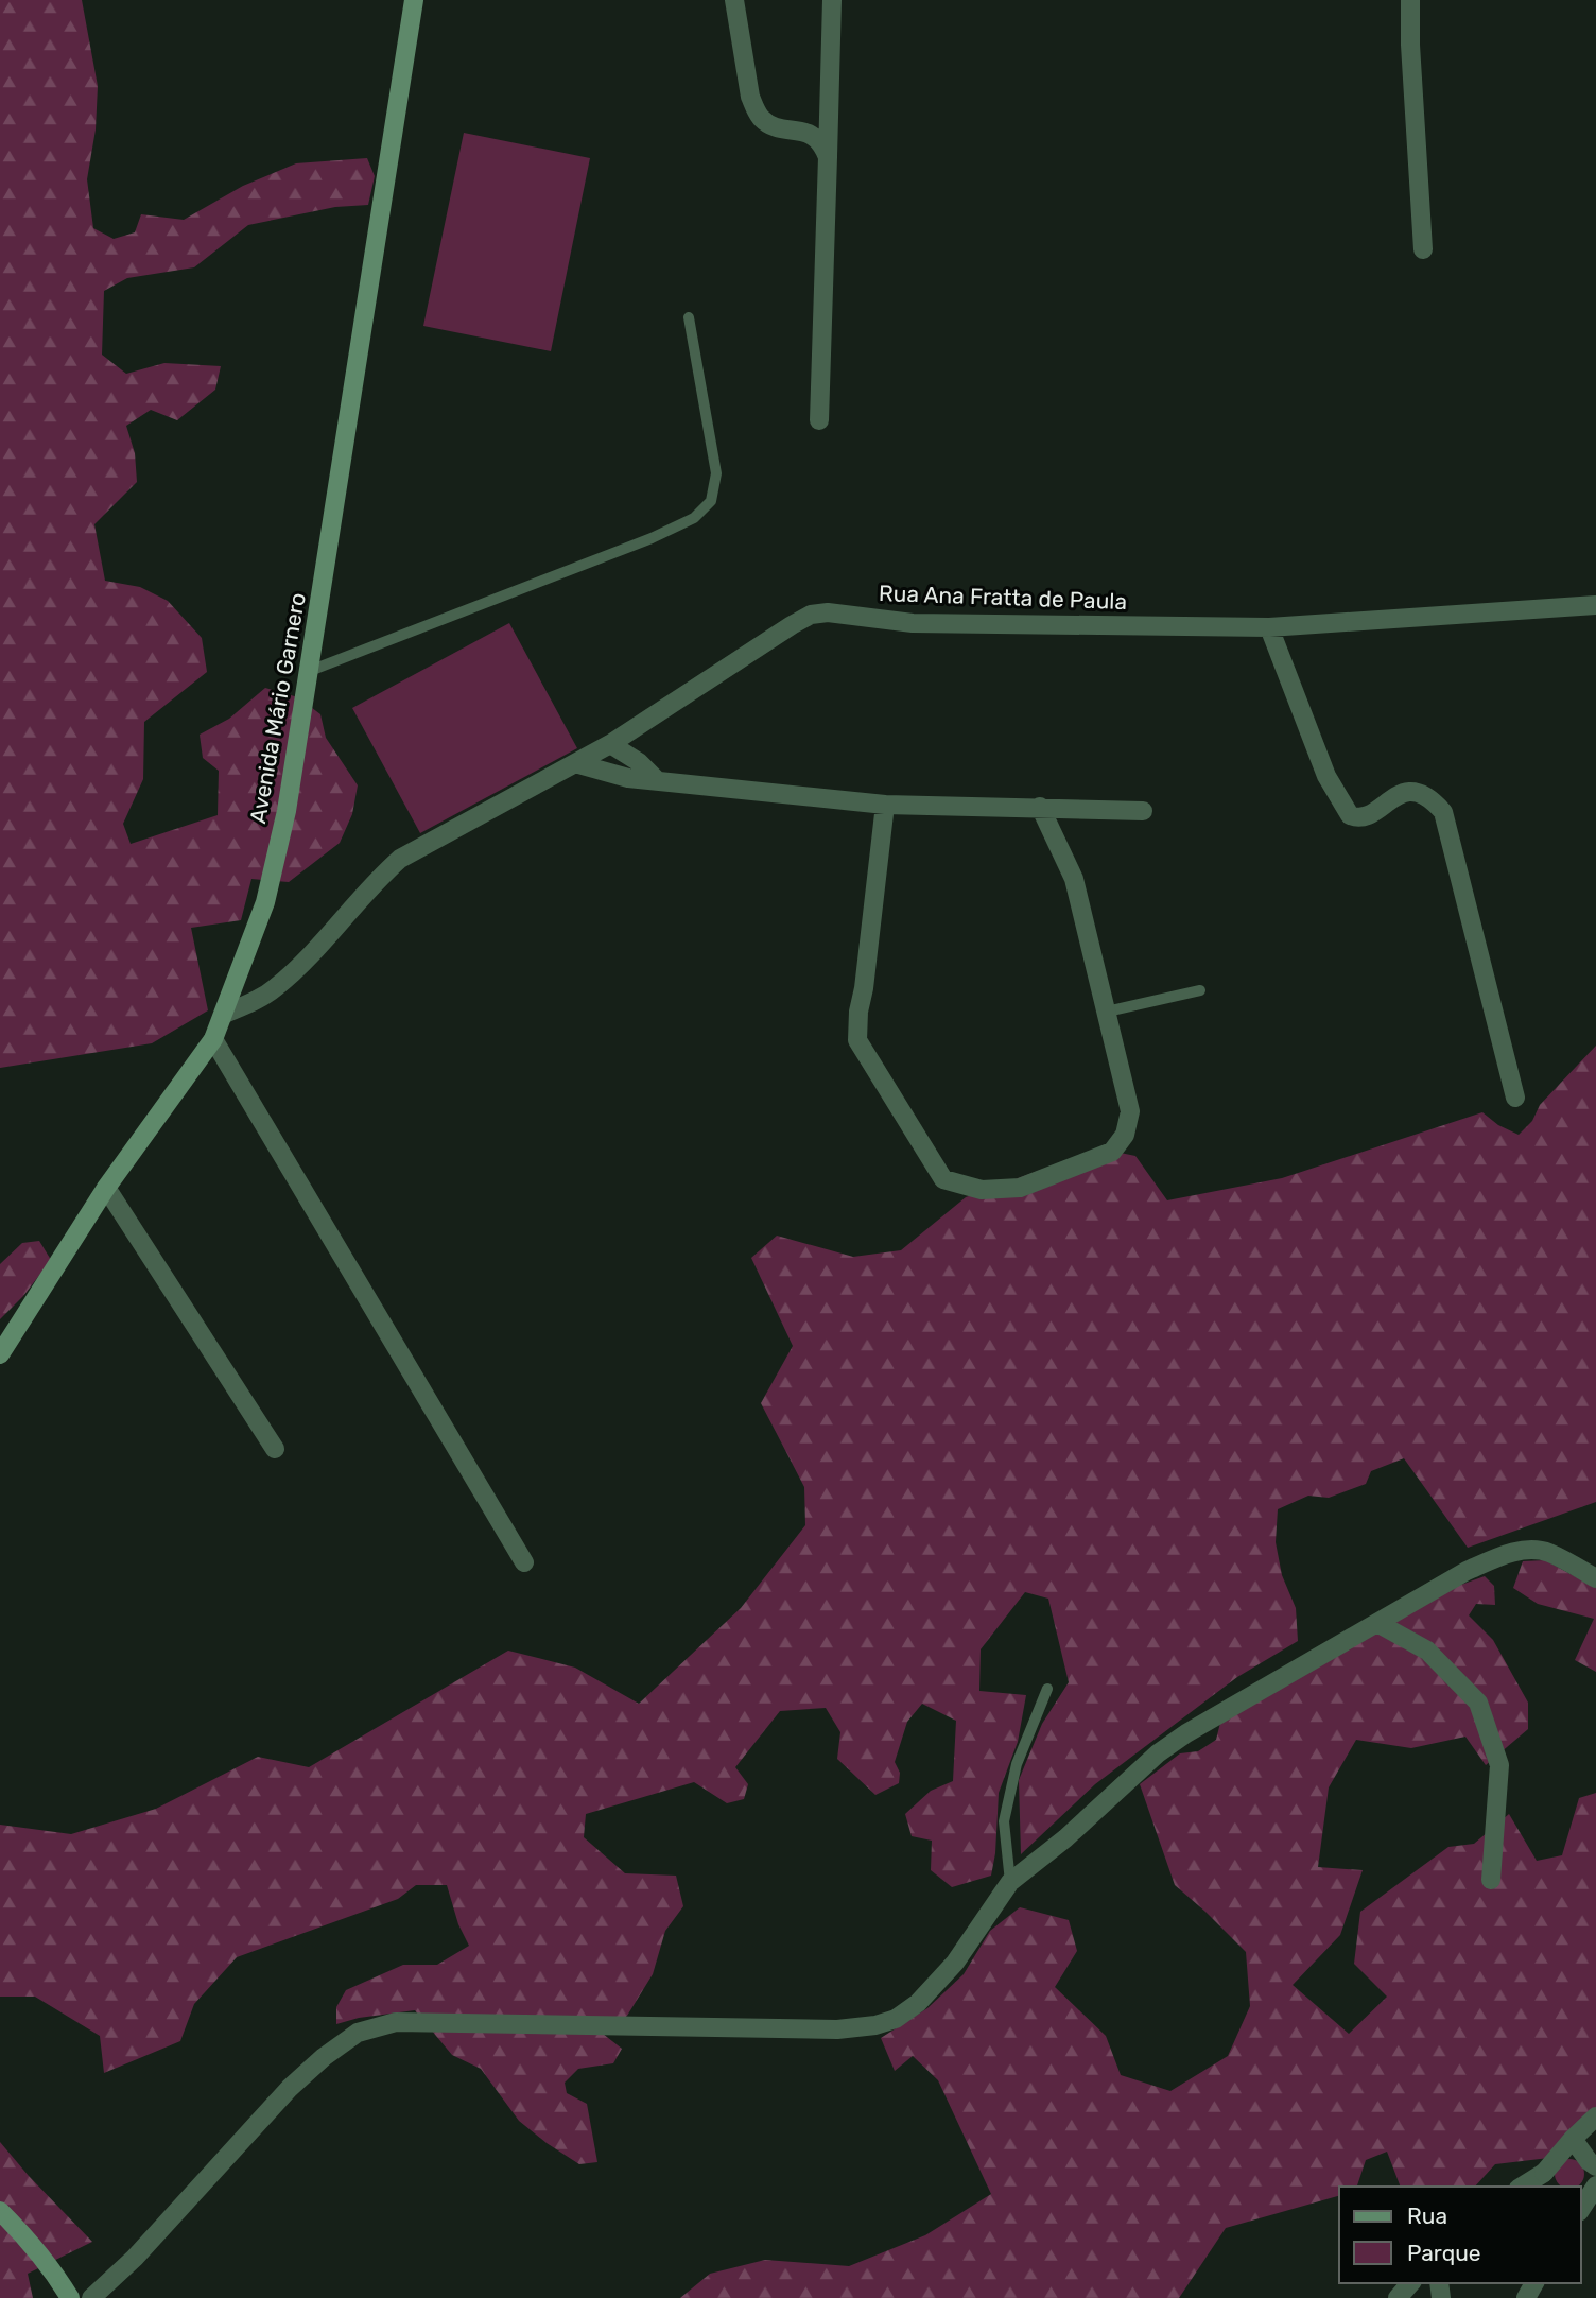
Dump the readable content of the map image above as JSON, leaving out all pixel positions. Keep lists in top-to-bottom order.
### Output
{
  "streets": {
    "main road": ["Avenida Mário Garnero"],
    "street": ["Rua Ana Fratta de Paula"]
  },
  "crossings": [
    ["Rua Ana Fratta de Paula", "Avenida Mário Garnero"]
  ],
  "legend": ["Rua", "Parque"]
}
